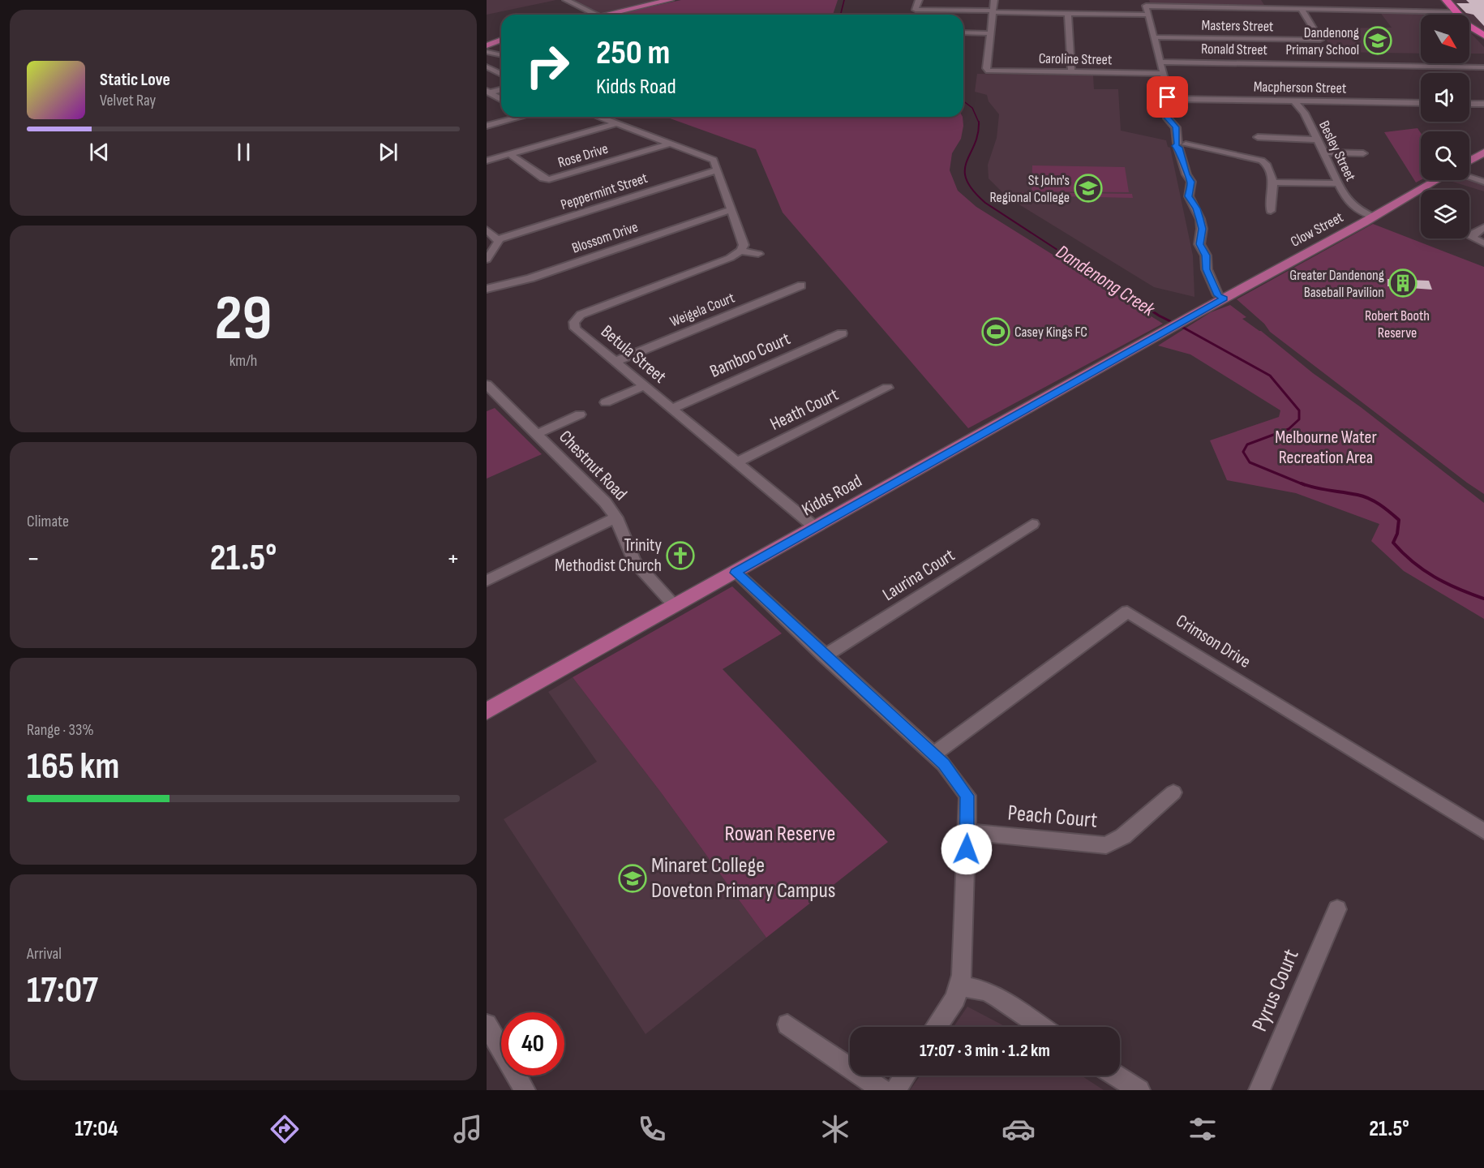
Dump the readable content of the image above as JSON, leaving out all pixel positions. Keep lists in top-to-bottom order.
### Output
{
  "streets": {
    "main road": ["Clow Street", "Kidds Road"],
    "street": [
      "Masters Street",
      "Ronald Street",
      "Caroline Street",
      "Macpherson Street",
      "Besley Street",
      "Rose Drive",
      "Peppermint Street",
      "Blossom Drive",
      "Weigela Court",
      "Betula Street",
      "Bamboo Court",
      "Heath Court",
      "Chestnut Road",
      "Laurina Court",
      "Crimson Drive",
      "Peach Court",
      "Pyrus Court"
    ]
  },
  "crossings": [
    ["Macpherson Street", "Besley Street"],
    ["Besley Street", "Clow Street"],
    ["Clow Street", "Kidds Road"],
    ["Weigela Court", "Betula Street"],
    ["Betula Street", "Bamboo Court"],
    ["Betula Street", "Heath Court"],
    ["Betula Street", "Kidds Road"],
    ["Chestnut Road", "Kidds Road"]
  ],
  "water": ["Dandenong Creek"],
  "parks": ["Robert Booth Reserve", "Melbourne Water Recreation Area", "Rowan Reserve"],
  "places": {
    "school or university": ["Dandenong Primary School", "St John's Regional College", "Minaret College Doveton Primary Campus"],
    "building": ["Greater Dandenong Baseball Pavilion"],
    "sports": ["Casey Kings FC"],
    "church": ["Trinity Methodist Church"]
  },
  "north": "bottom right",
  "page": {
    "turn": ["250 m", "Kidds Road"],
    "song": ["Static Love", "Velvet Ray"],
    "tile": [
      ["29", "km/h"],
      "Climate",
      ["Range · 33%", "165 km"],
      ["Arrival", "17:07"]
    ],
    "heat": ["−", "21.5°", "+"],
    "limit": "40",
    "trip": "17:07 · 3 min · 1.2 km",
    "tabs": ["17:04", "21.5°"]
  }
}
